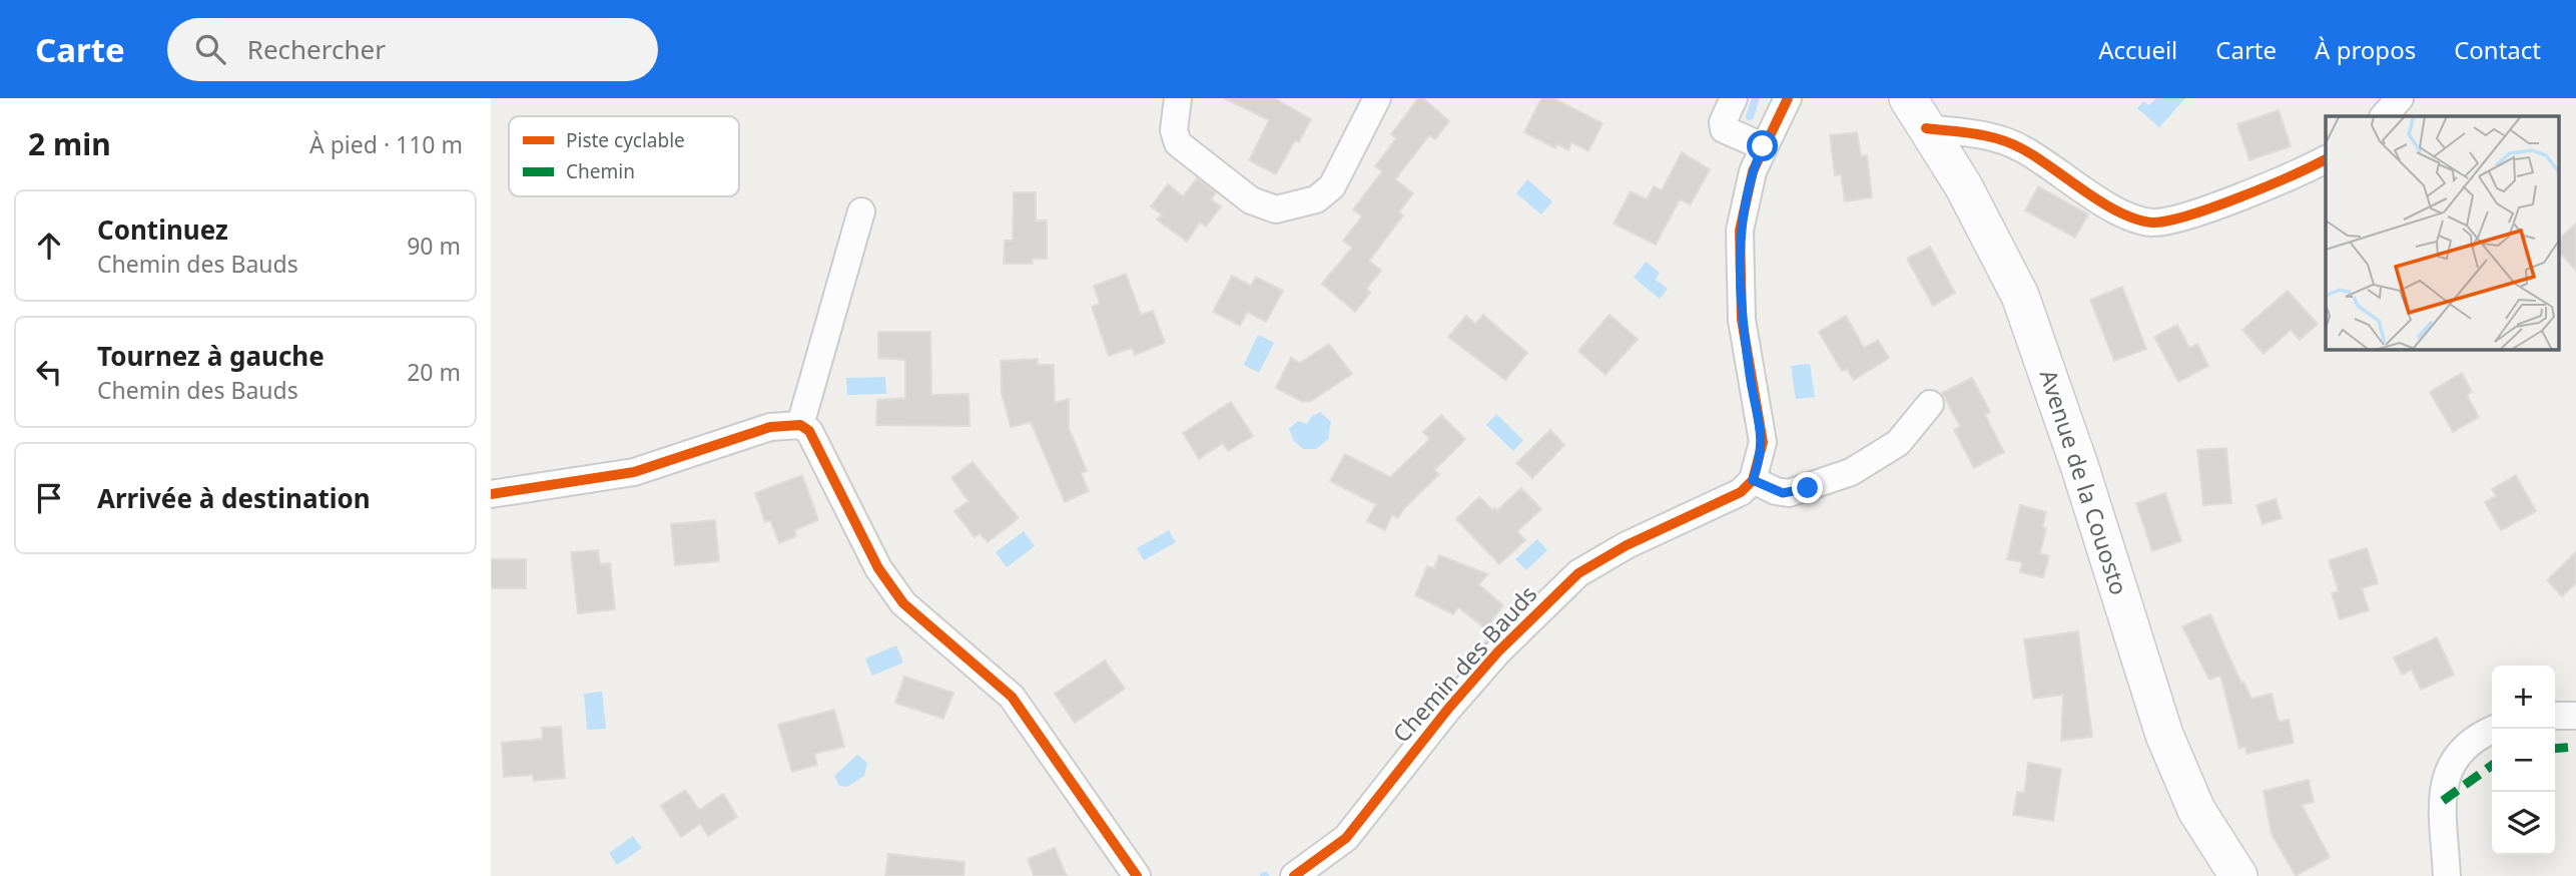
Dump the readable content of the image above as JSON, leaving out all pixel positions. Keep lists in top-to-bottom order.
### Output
{
  "streets": {
    "main road": ["Avenue de la Couosto"],
    "street": ["Chemin des Bauds"]
  },
  "legend": ["Piste cyclable", "Chemin"],
  "page": {
    "header": "Carte",
    "search": "Rechercher",
    "nav": [
      "Accueil",
      "Carte",
      "À propos",
      "Contact"
    ],
    "heading": ["2 min", "À pied · 110 m"],
    "list": [
      ["Continuez", "Chemin des Bauds", "90 m"],
      ["Tournez à gauche", "Chemin des Bauds", "20 m"],
      "Arrivée à destination"
    ],
    "map_buttons": ["+", "−"]
  }
}
